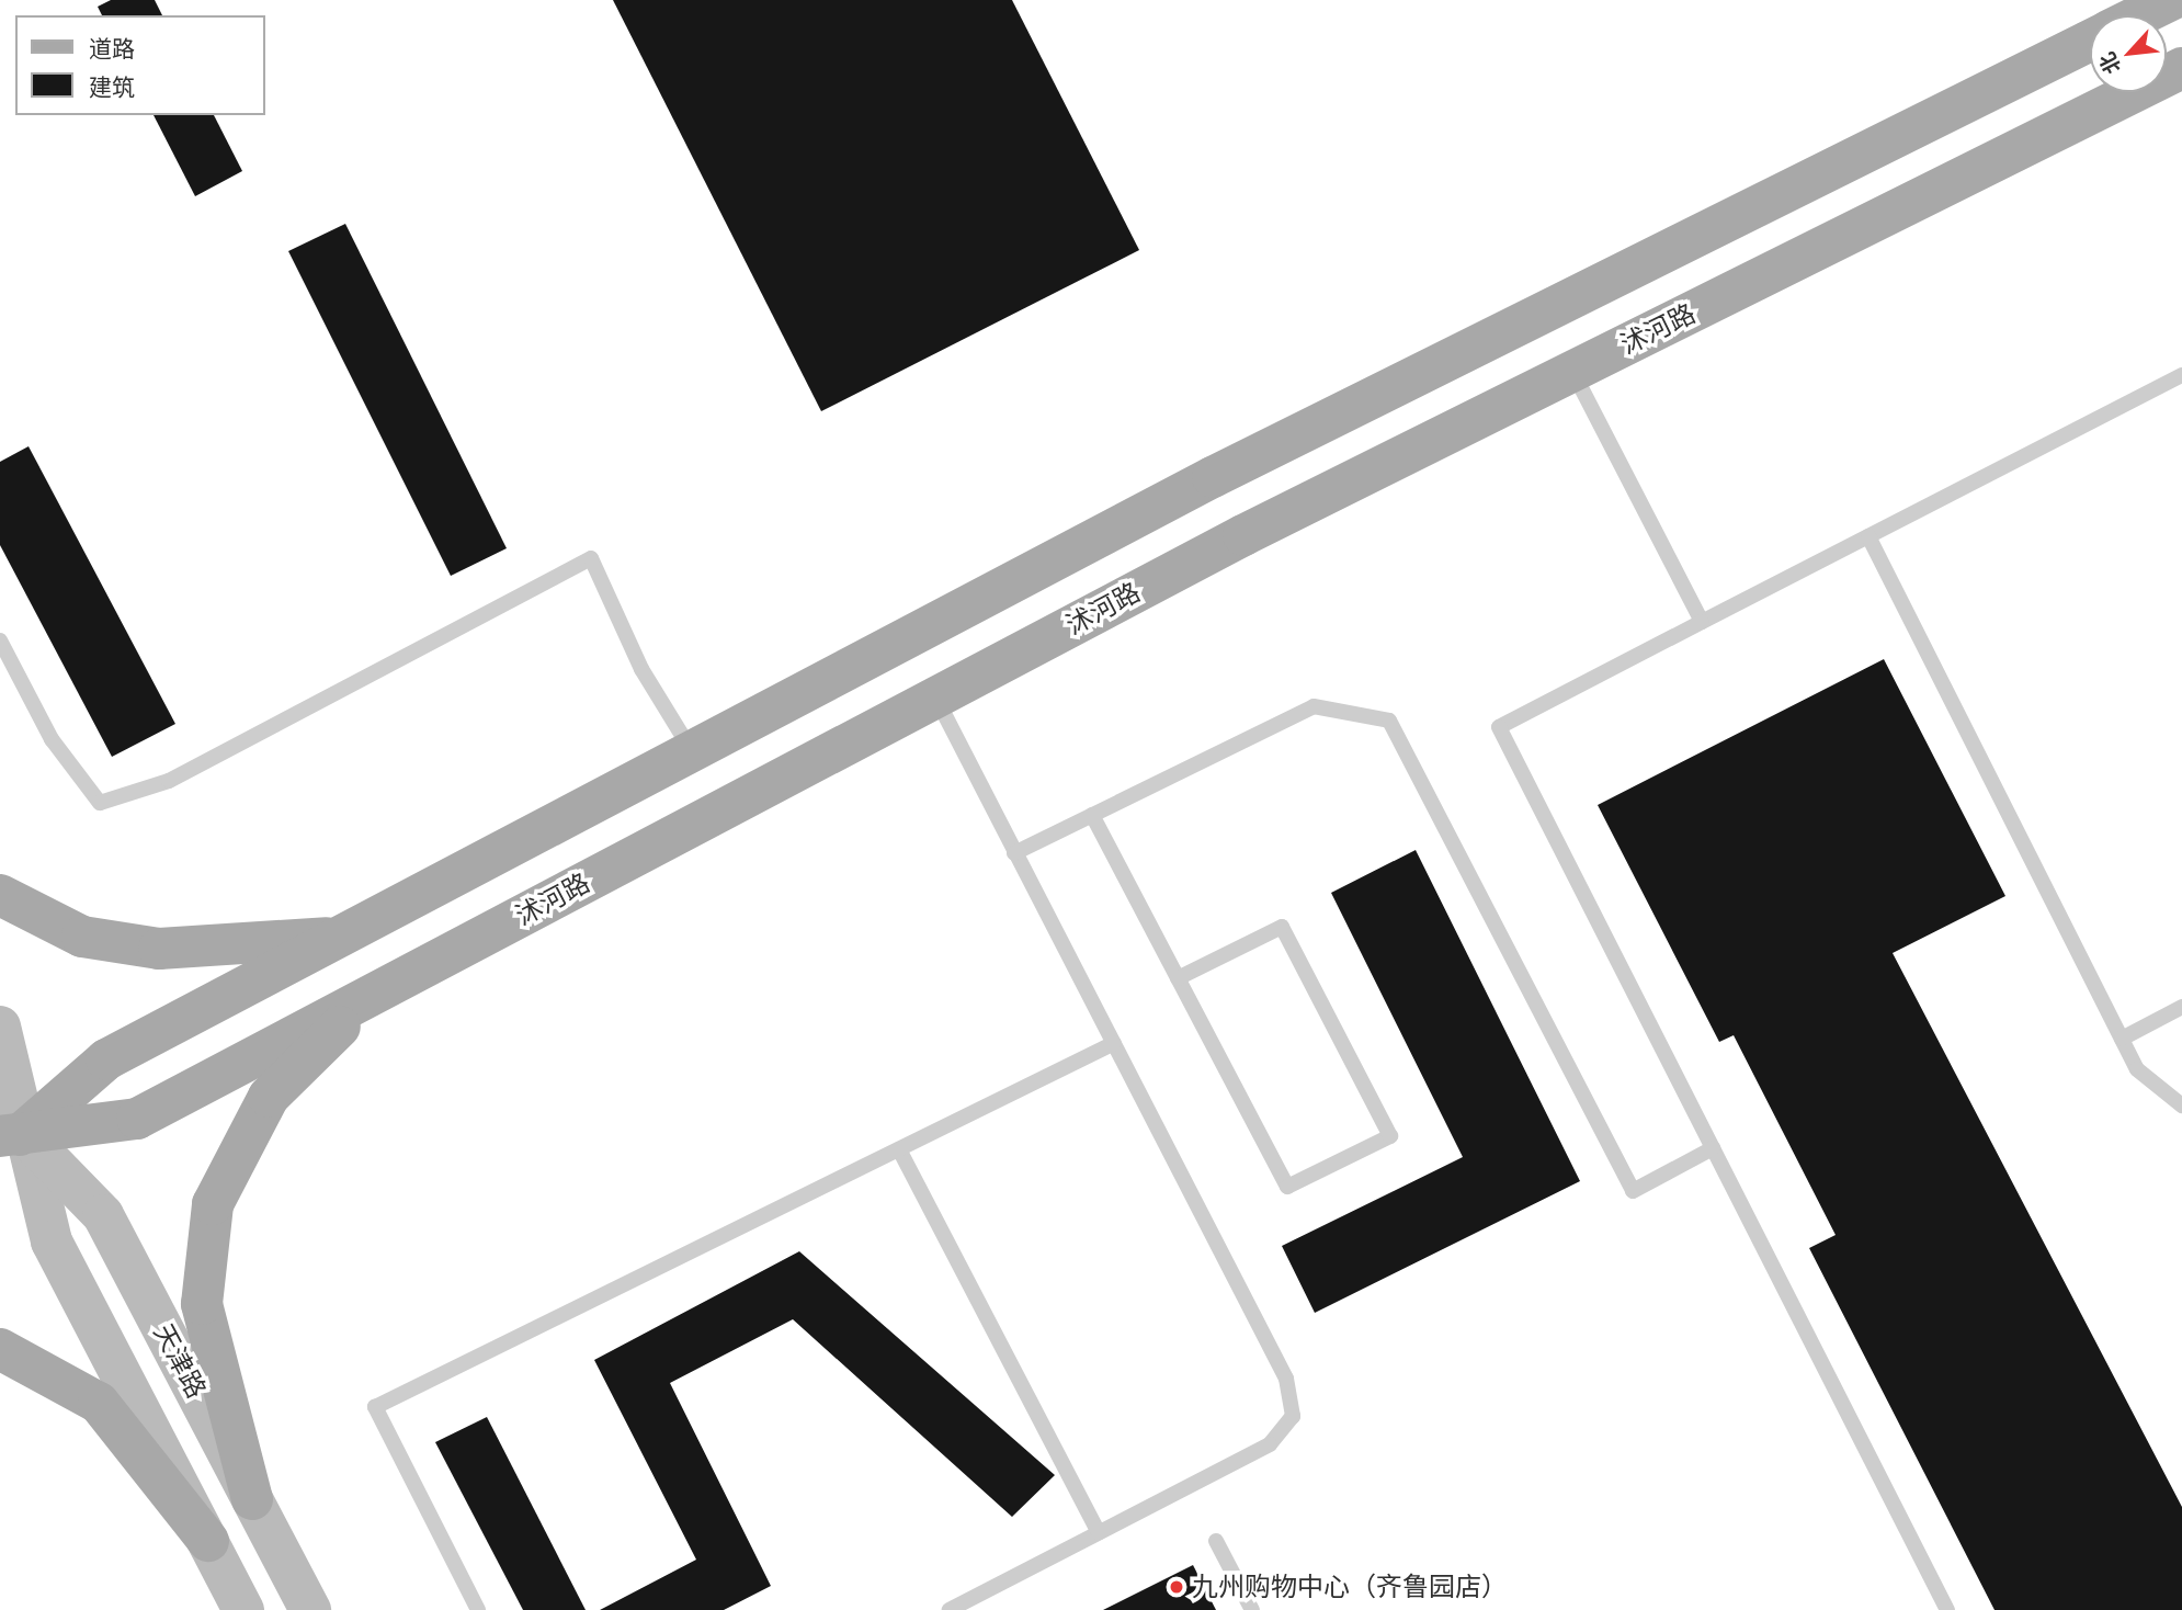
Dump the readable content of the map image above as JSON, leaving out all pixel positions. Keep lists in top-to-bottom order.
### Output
{
  "streets": {
    "main road": ["沭河路", "天津路"]
  },
  "crossings": [
    ["沭河路", "天津路"]
  ],
  "places": ["九州购物中心（齐鲁园店）"],
  "legend": ["道路", "建筑"],
  "north": "bottom left"
}
